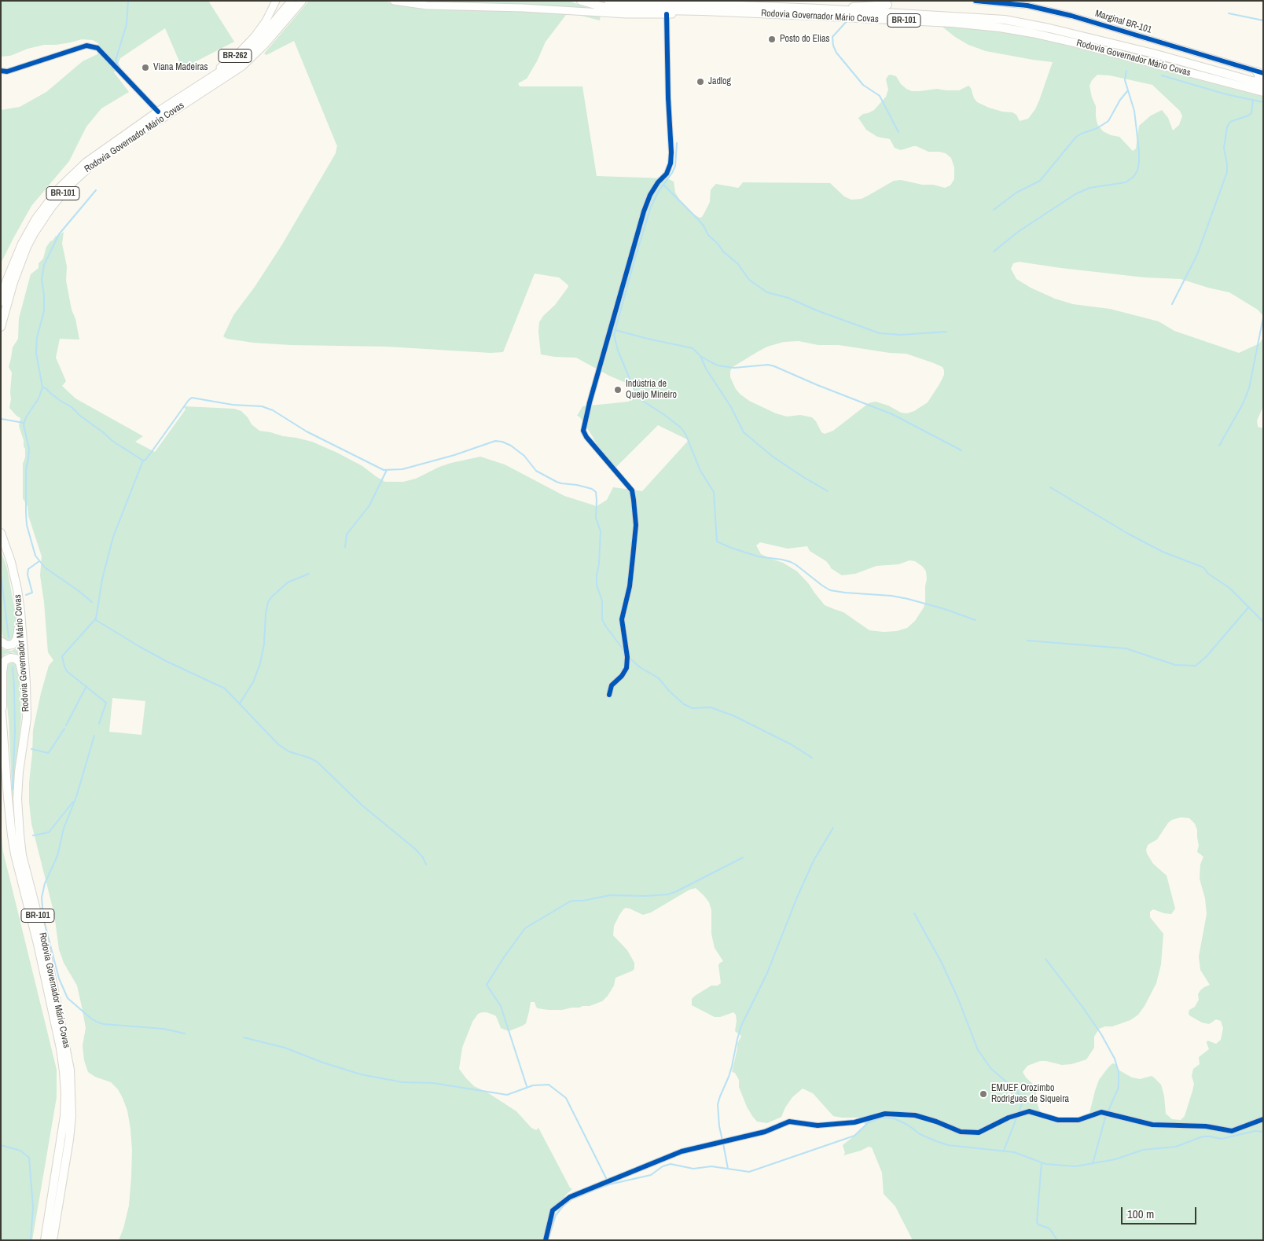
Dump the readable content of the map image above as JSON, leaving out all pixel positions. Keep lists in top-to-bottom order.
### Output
{
  "streets": {
    "highway": ["Rodovia Governador Mário Covas", "BR-101", "BR-262"],
    "street": ["Marginal BR-101"]
  },
  "crossings": [
    ["Rodovia Governador Mário Covas", "BR-262"]
  ],
  "places": [
    "Posto do Elias",
    "Viana Madeiras",
    "Jadlog",
    "Indústria de Queijo Mineiro",
    "EMUEF Orozimbo Rodrigues de Siqueira"
  ],
  "scale_bar": "100 m"
}
